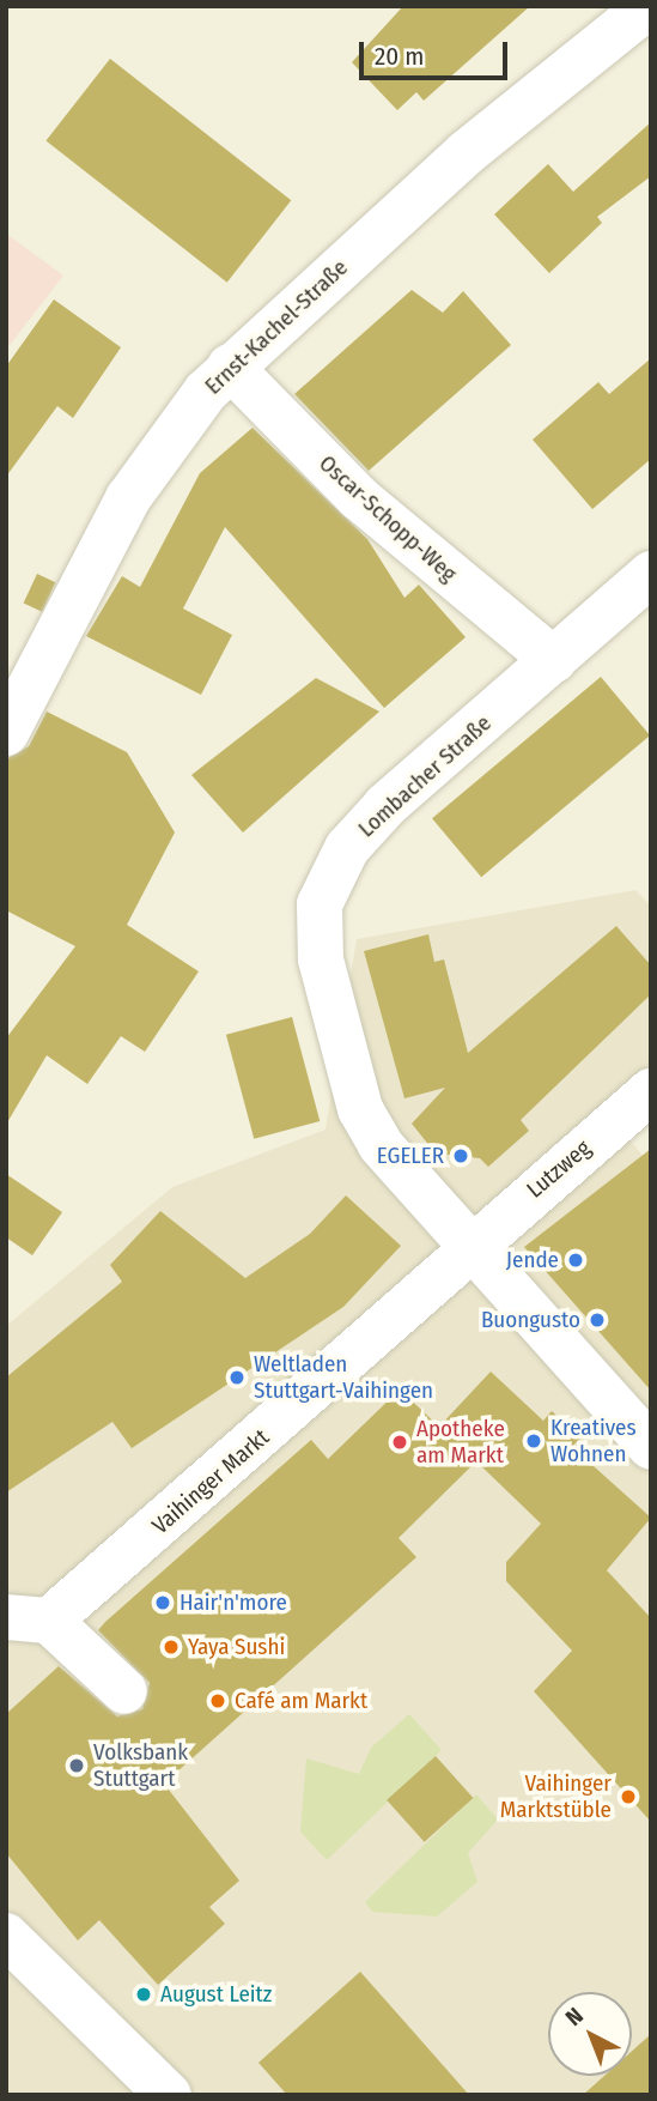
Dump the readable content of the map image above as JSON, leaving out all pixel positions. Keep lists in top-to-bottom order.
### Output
{
  "streets": {
    "street": [
      "Ernst-Kachel-Straße",
      "Oscar-Schopp-Weg",
      "Lombacher Straße",
      "Lutzweg",
      "Vaihinger Markt"
    ]
  },
  "crossings": [
    ["Ernst-Kachel-Straße", "Oscar-Schopp-Weg"],
    ["Oscar-Schopp-Weg", "Lombacher Straße"],
    ["Lombacher Straße", "Lutzweg"],
    ["Lombacher Straße", "Vaihinger Markt"],
    ["Lutzweg", "Vaihinger Markt"]
  ],
  "places": [
    "EGELER",
    "Jende",
    "Buongusto",
    "Weltladen Stuttgart-Vaihingen",
    "Kreatives Wohnen",
    "Apotheke am Markt",
    "Hair'n'more",
    "Yaya Sushi",
    "Café am Markt",
    "Volksbank Stuttgart",
    "Vaihinger Marktstüble",
    "August Leitz"
  ],
  "scale_bar": "20 m",
  "north": "top left"
}
